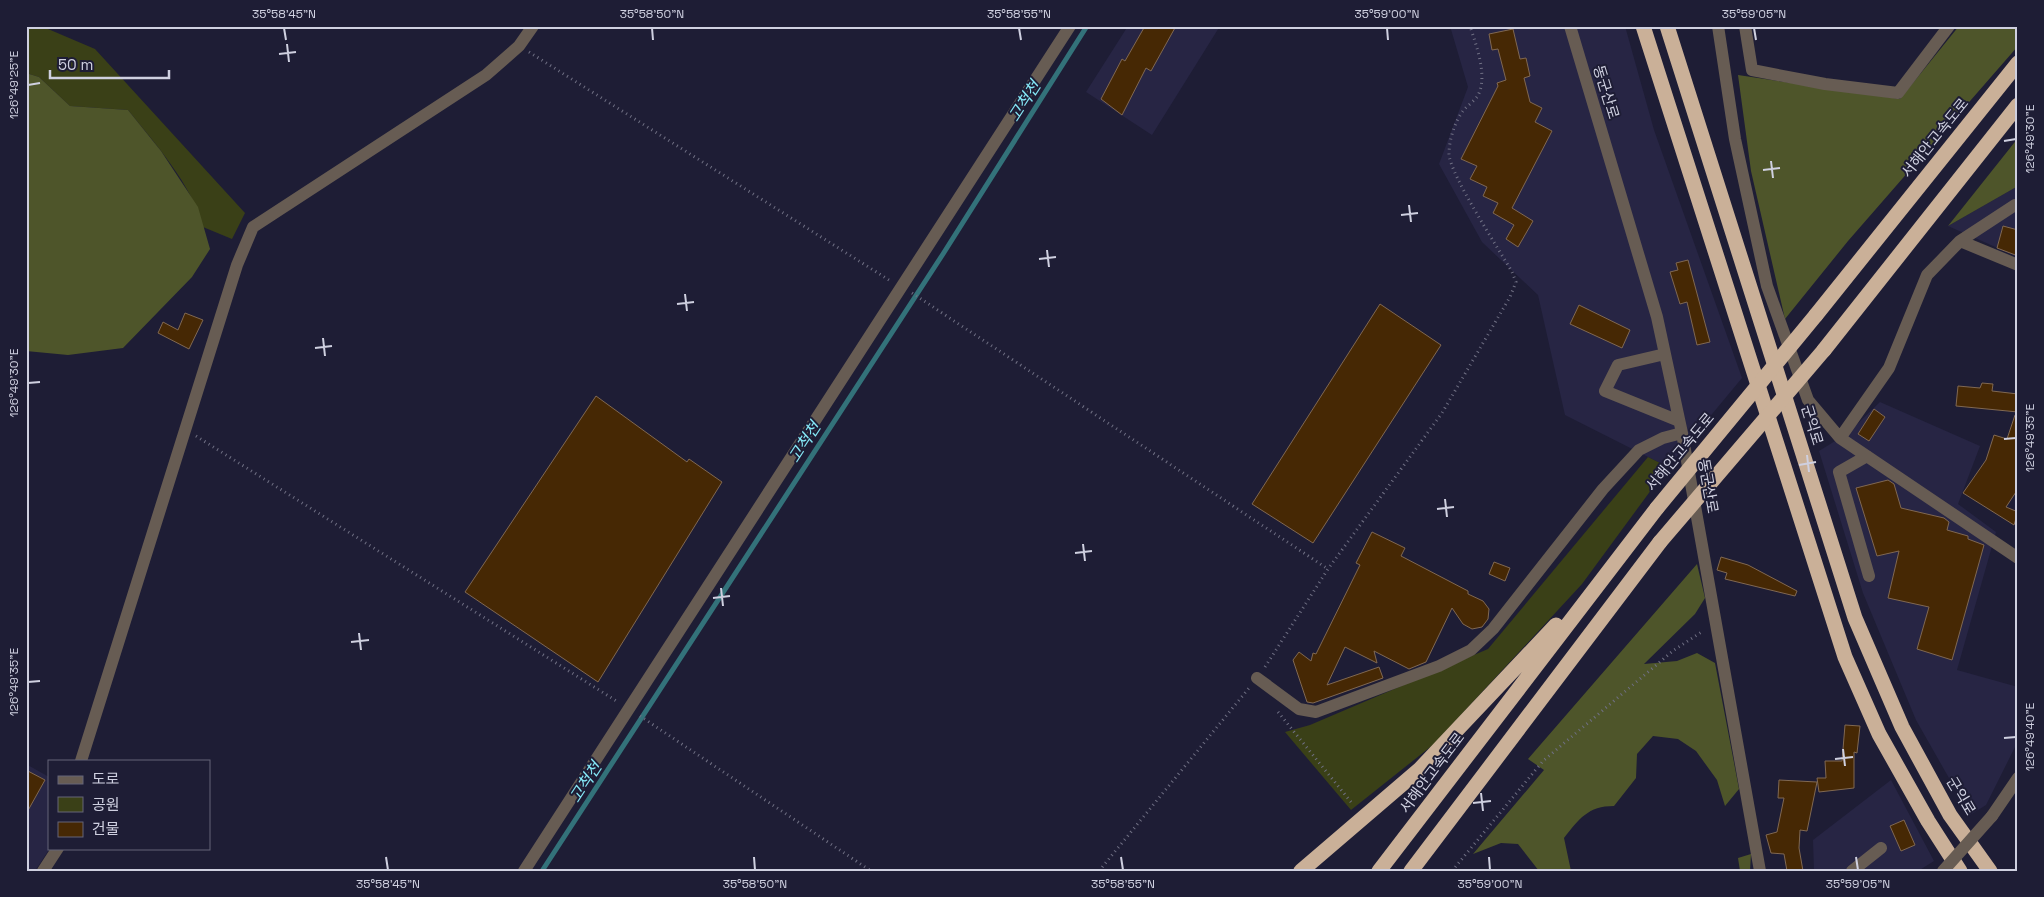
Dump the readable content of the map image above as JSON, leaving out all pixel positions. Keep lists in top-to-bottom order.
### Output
{
  "streets": {
    "highway": ["서해안고속도로", "군익로"],
    "street": ["동군산로"]
  },
  "water": ["고척천"],
  "legend": ["도로", "공원", "건물"],
  "scale_bar": "50 m",
  "coordinates": [
    "35°58'45\"N",
    "35°58'50\"N",
    "35°58'55\"N",
    "35°59'00\"N",
    "35°59'05\"N",
    "126°49'25\"E",
    "126°49'30\"E",
    "126°49'35\"E",
    "126°49'40\"E"
  ]
}
